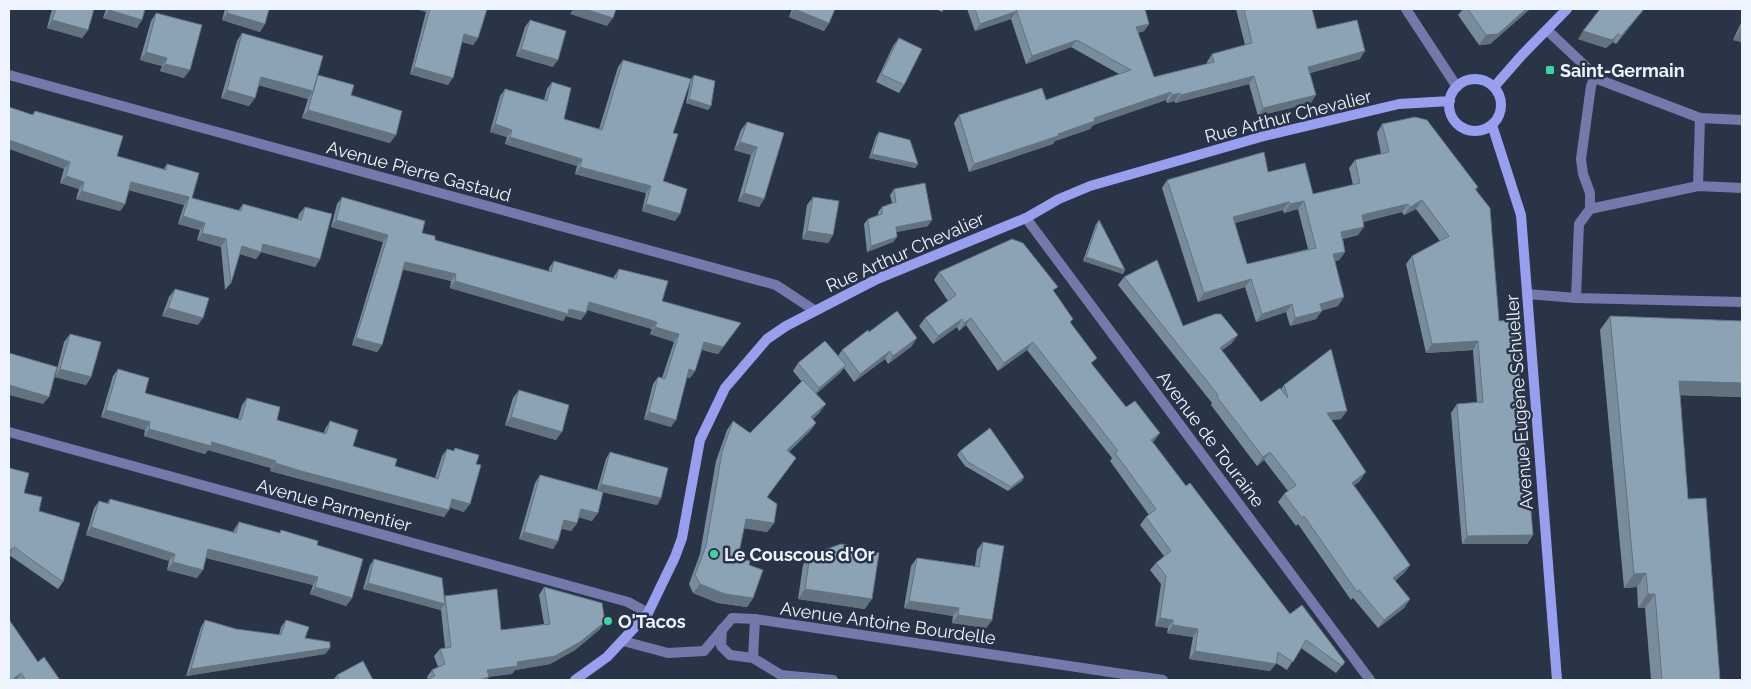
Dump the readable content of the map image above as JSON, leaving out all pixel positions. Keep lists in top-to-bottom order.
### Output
{
  "streets": {
    "street": [
      "Rue Arthur Chevalier",
      "Avenue Pierre Gastaud",
      "Avenue Eugène Schueller",
      "Avenue de Touraine",
      "Avenue Parmentier",
      "Avenue Antoine Bourdelle"
    ]
  },
  "crossings": [
    ["Rue Arthur Chevalier", "Avenue Pierre Gastaud"],
    ["Rue Arthur Chevalier", "Avenue Eugène Schueller"],
    ["Rue Arthur Chevalier", "Avenue de Touraine"],
    ["Rue Arthur Chevalier", "Avenue Parmentier"],
    ["Rue Arthur Chevalier", "Avenue Antoine Bourdelle"]
  ],
  "places": {
    "transit": ["Saint-Germain"],
    "other": ["Le Couscous d'Or", "O'Tacos"]
  }
}
